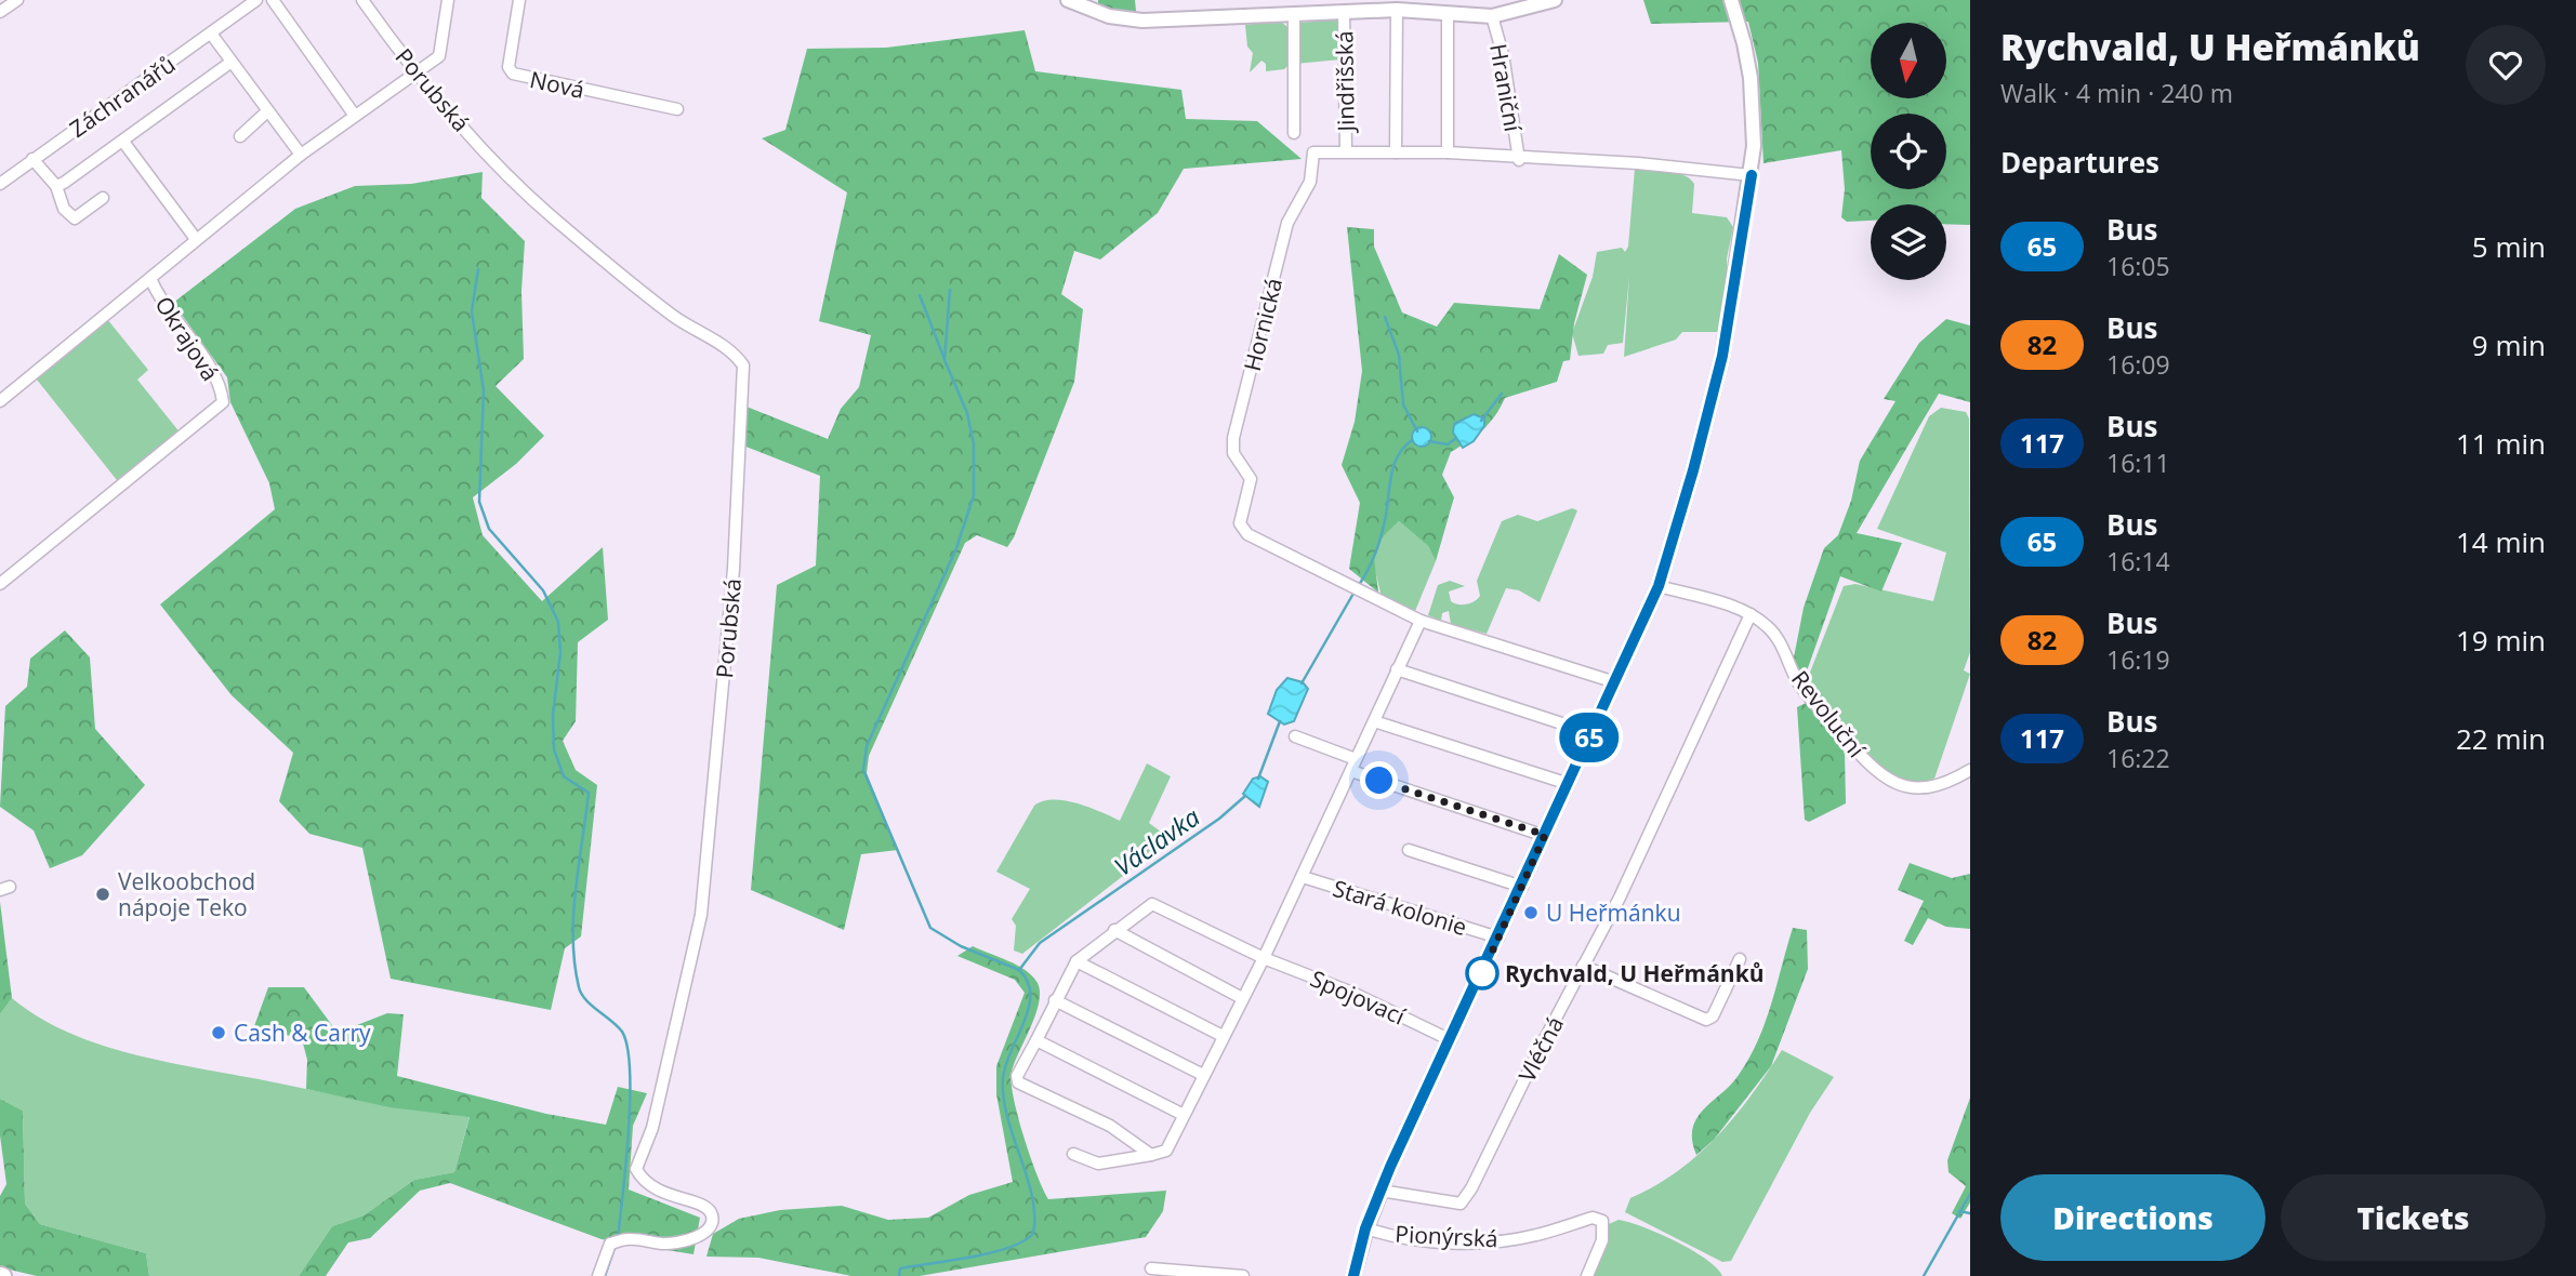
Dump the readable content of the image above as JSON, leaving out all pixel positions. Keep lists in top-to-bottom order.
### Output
{
  "streets": {
    "street": [
      "Jindřišská",
      "Nová",
      "Hraniční",
      "Porubská",
      "Záchranářů",
      "Hornická",
      "Okrajová",
      "Revoluční",
      "Stará kolonie",
      "Spojovací",
      "Vléčná",
      "Pionýrská"
    ]
  },
  "crossings": [
    ["Jindřišská", "Hornická"],
    ["Hraniční", "Hornická"],
    ["Porubská", "Okrajová"],
    ["Záchranářů", "Okrajová"],
    ["Revoluční", "Vléčná"]
  ],
  "water": ["Václavka"],
  "places": [
    "Velkoobchod nápoje Teko",
    "U Heřmánku",
    "Rychvald, U Heřmánků",
    "Cash & Carry"
  ],
  "lines": ["bus line 65"],
  "north": "bottom",
  "page": {
    "on_map": "65",
    "heading": [
      ["Rychvald, U Heřmánků", "Walk · 4 min · 240 m"],
      "Departures"
    ],
    "list": [
      {
        "mark": "65",
        "name": "Bus",
        "note": "16:05",
        "value": "5 min"
      },
      {
        "mark": "82",
        "name": "Bus",
        "note": "16:09",
        "value": "9 min"
      },
      {
        "mark": "117",
        "name": "Bus",
        "note": "16:11",
        "value": "11 min"
      },
      {
        "mark": "65",
        "name": "Bus",
        "note": "16:14",
        "value": "14 min"
      },
      {
        "mark": "82",
        "name": "Bus",
        "note": "16:19",
        "value": "19 min"
      },
      {
        "mark": "117",
        "name": "Bus",
        "note": "16:22",
        "value": "22 min"
      }
    ],
    "buttons": ["Directions", "Tickets"]
  }
}
